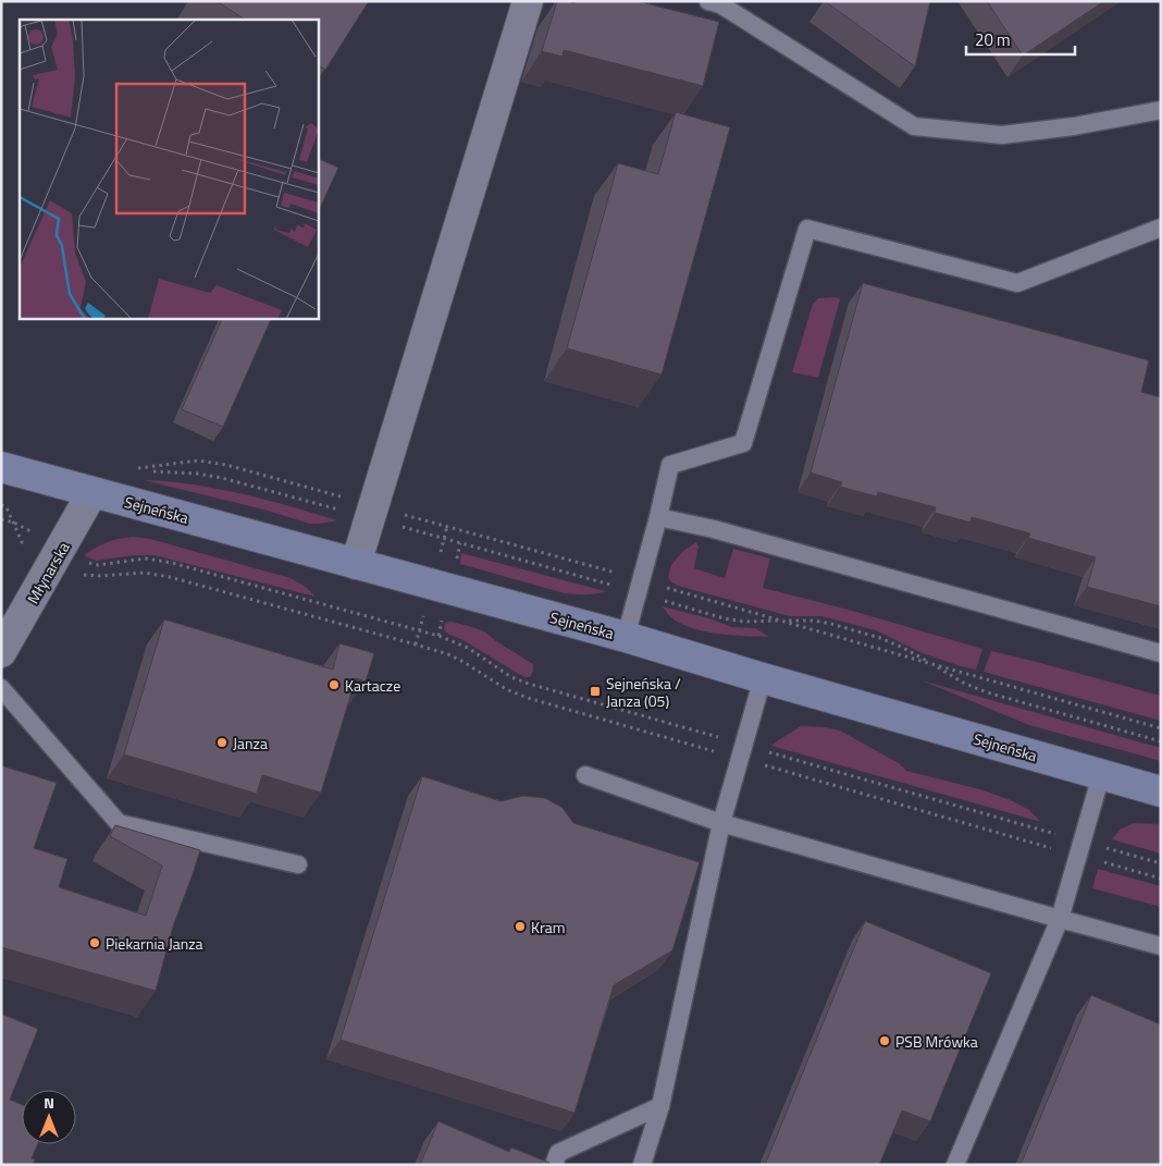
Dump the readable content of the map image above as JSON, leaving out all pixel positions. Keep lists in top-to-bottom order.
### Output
{
  "streets": {
    "street": ["Sejneńska", "Młynarska"]
  },
  "crossings": [
    ["Sejneńska", "Młynarska"]
  ],
  "places": {
    "other": [
      "Kartacze",
      "Janza",
      "Kram",
      "Piekarnia Janza",
      "PSB Mrówka"
    ],
    "transit": ["Sejneńska / Janza (05)"]
  },
  "scale_bar": "20 m",
  "north": "top"
}
